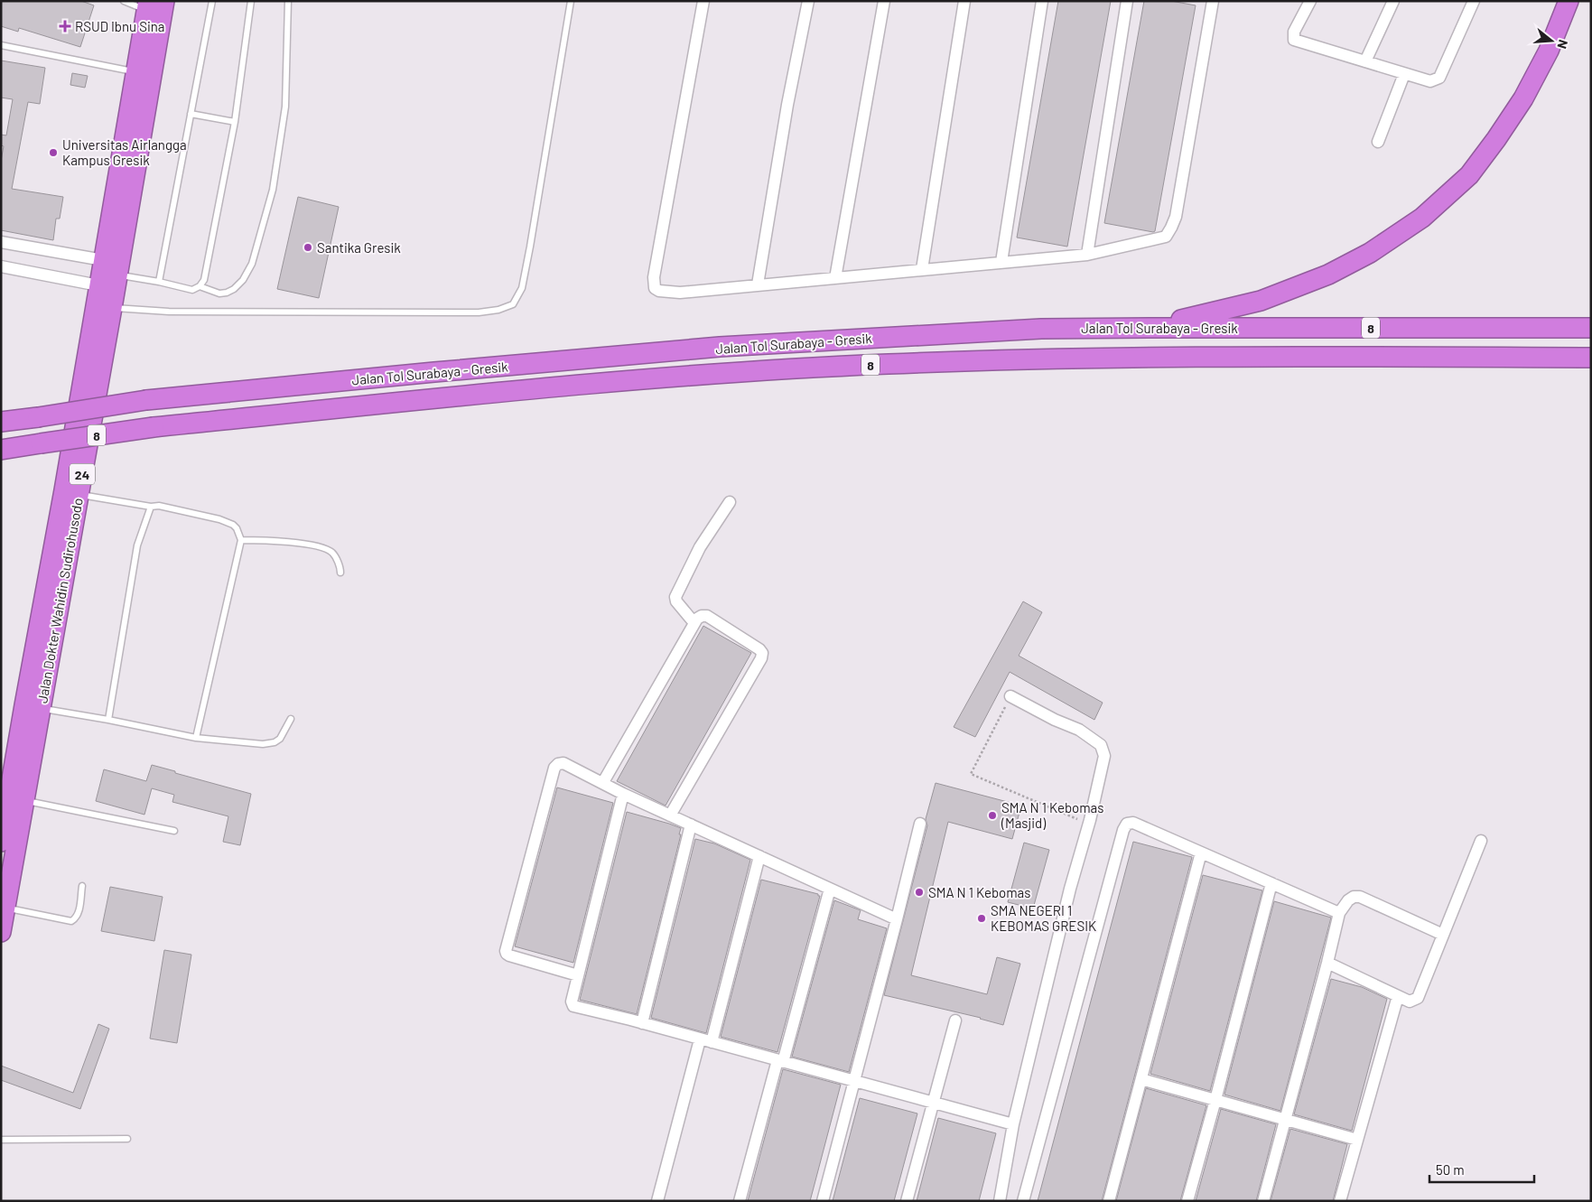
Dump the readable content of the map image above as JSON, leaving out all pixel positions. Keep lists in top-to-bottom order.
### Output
{
  "streets": {
    "highway": [
      "Jalan Tol Surabaya - Gresik",
      "8",
      "24",
      "Jalan Dokter Wahidin Sudirohusodo"
    ]
  },
  "places": {
    "health": ["RSUD Ibnu Sina"],
    "other": [
      "Universitas Airlangga Kampus Gresik",
      "Santika Gresik",
      "SMA N 1 Kebomas (Masjid)",
      "SMA N 1 Kebomas",
      "SMA NEGERI 1 KEBOMAS GRESIK"
    ]
  },
  "scale_bar": "50 m",
  "north": "right"
}
